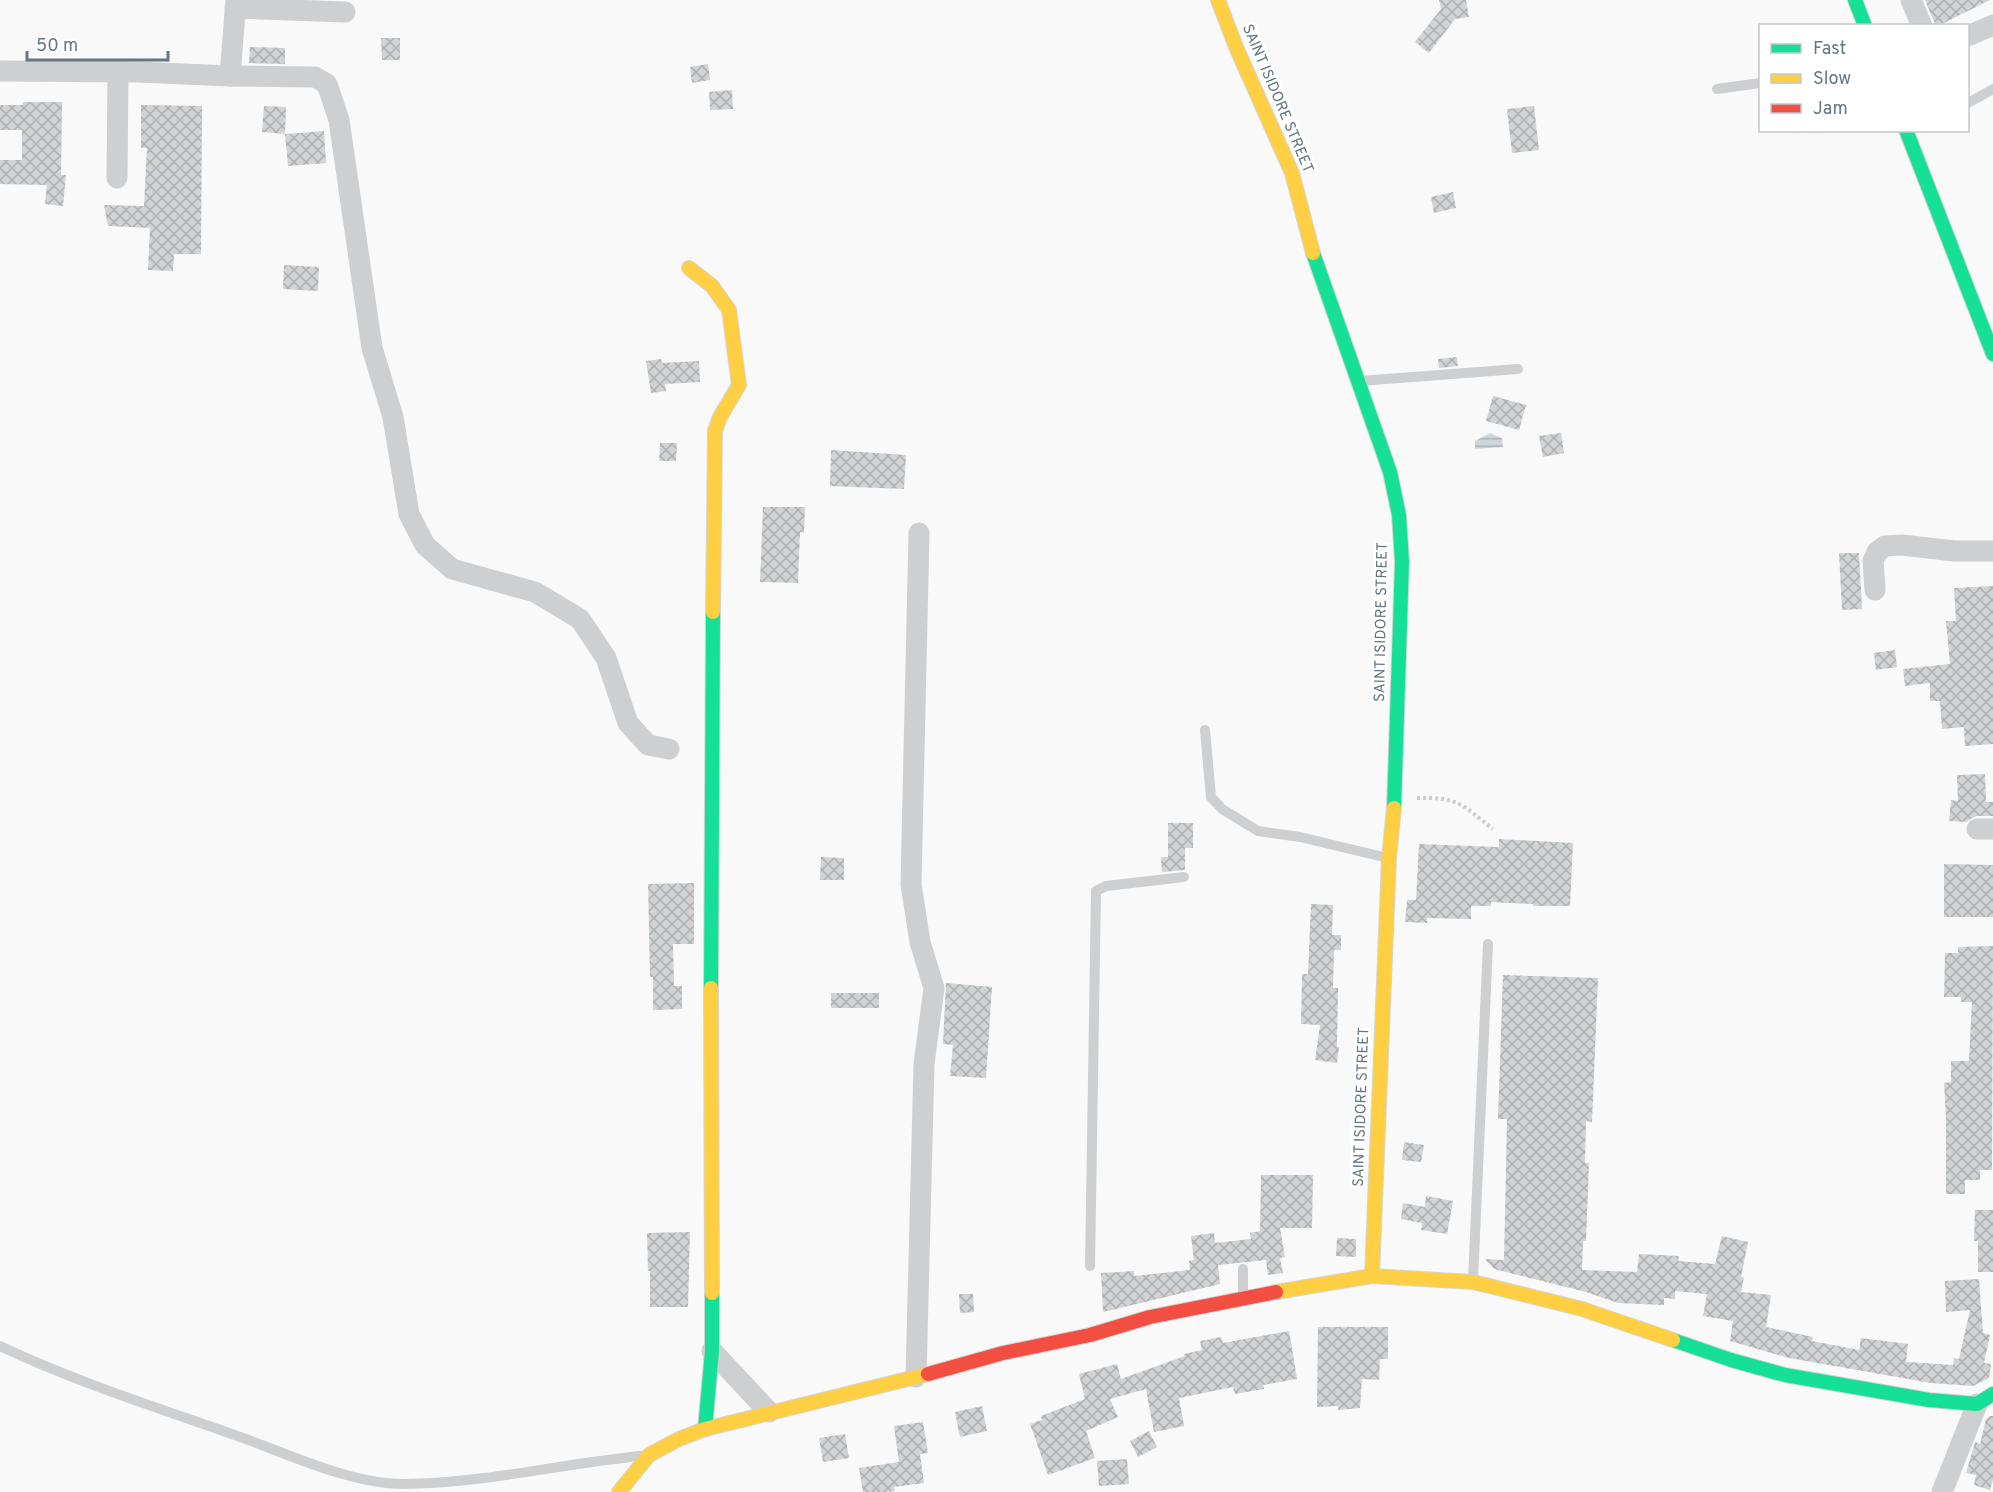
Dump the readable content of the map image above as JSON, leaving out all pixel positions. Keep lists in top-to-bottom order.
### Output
{
  "streets": {
    "street": ["SAINT ISIDORE STREET"]
  },
  "legend": ["Fast", "Slow", "Jam"],
  "scale_bar": "50 m"
}
